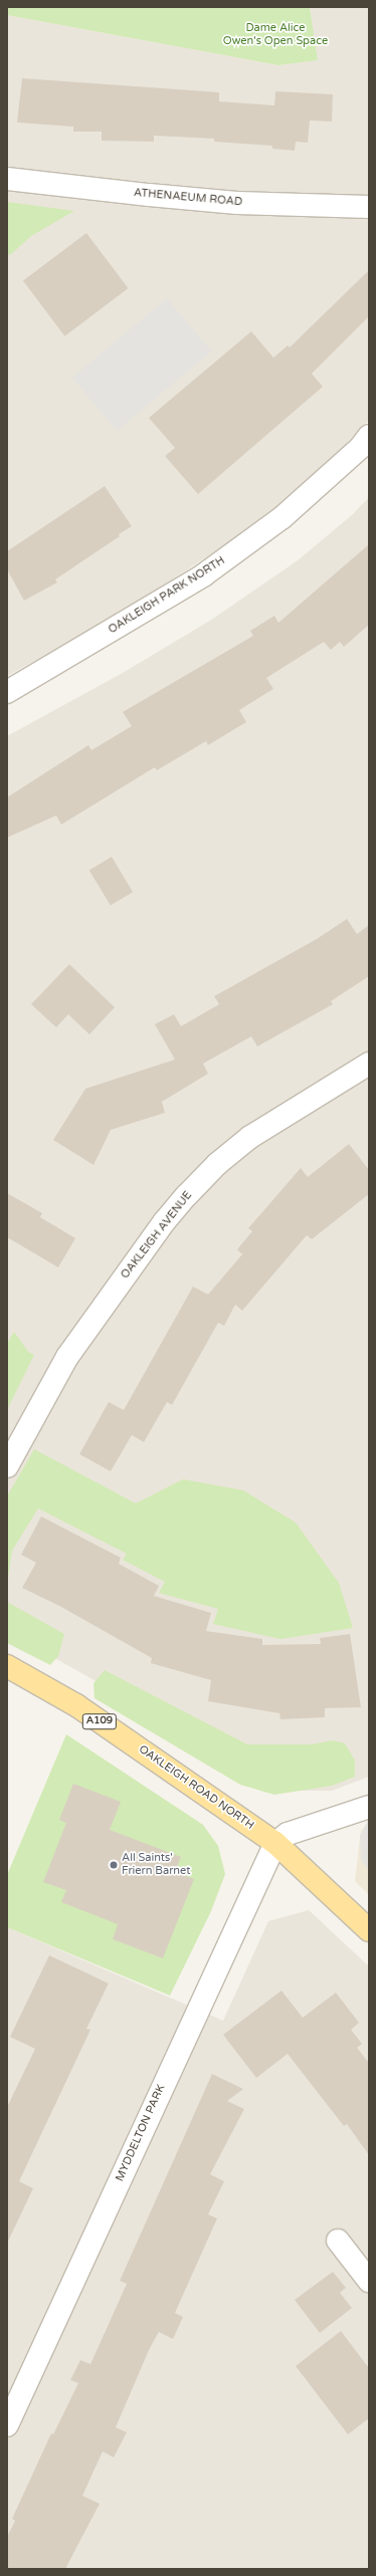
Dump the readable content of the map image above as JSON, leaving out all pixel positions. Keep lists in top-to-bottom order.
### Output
{
  "streets": {
    "main road": ["A109", "OAKLEIGH ROAD NORTH"],
    "street": [
      "ATHENAEUM ROAD",
      "OAKLEIGH PARK NORTH",
      "OAKLEIGH AVENUE",
      "MYDDELTON PARK"
    ]
  },
  "crossings": [
    ["OAKLEIGH ROAD NORTH", "MYDDELTON PARK"]
  ],
  "parks": ["Dame Alice Owen's Open Space"],
  "places": ["All Saints' Friern Barnet"]
}
